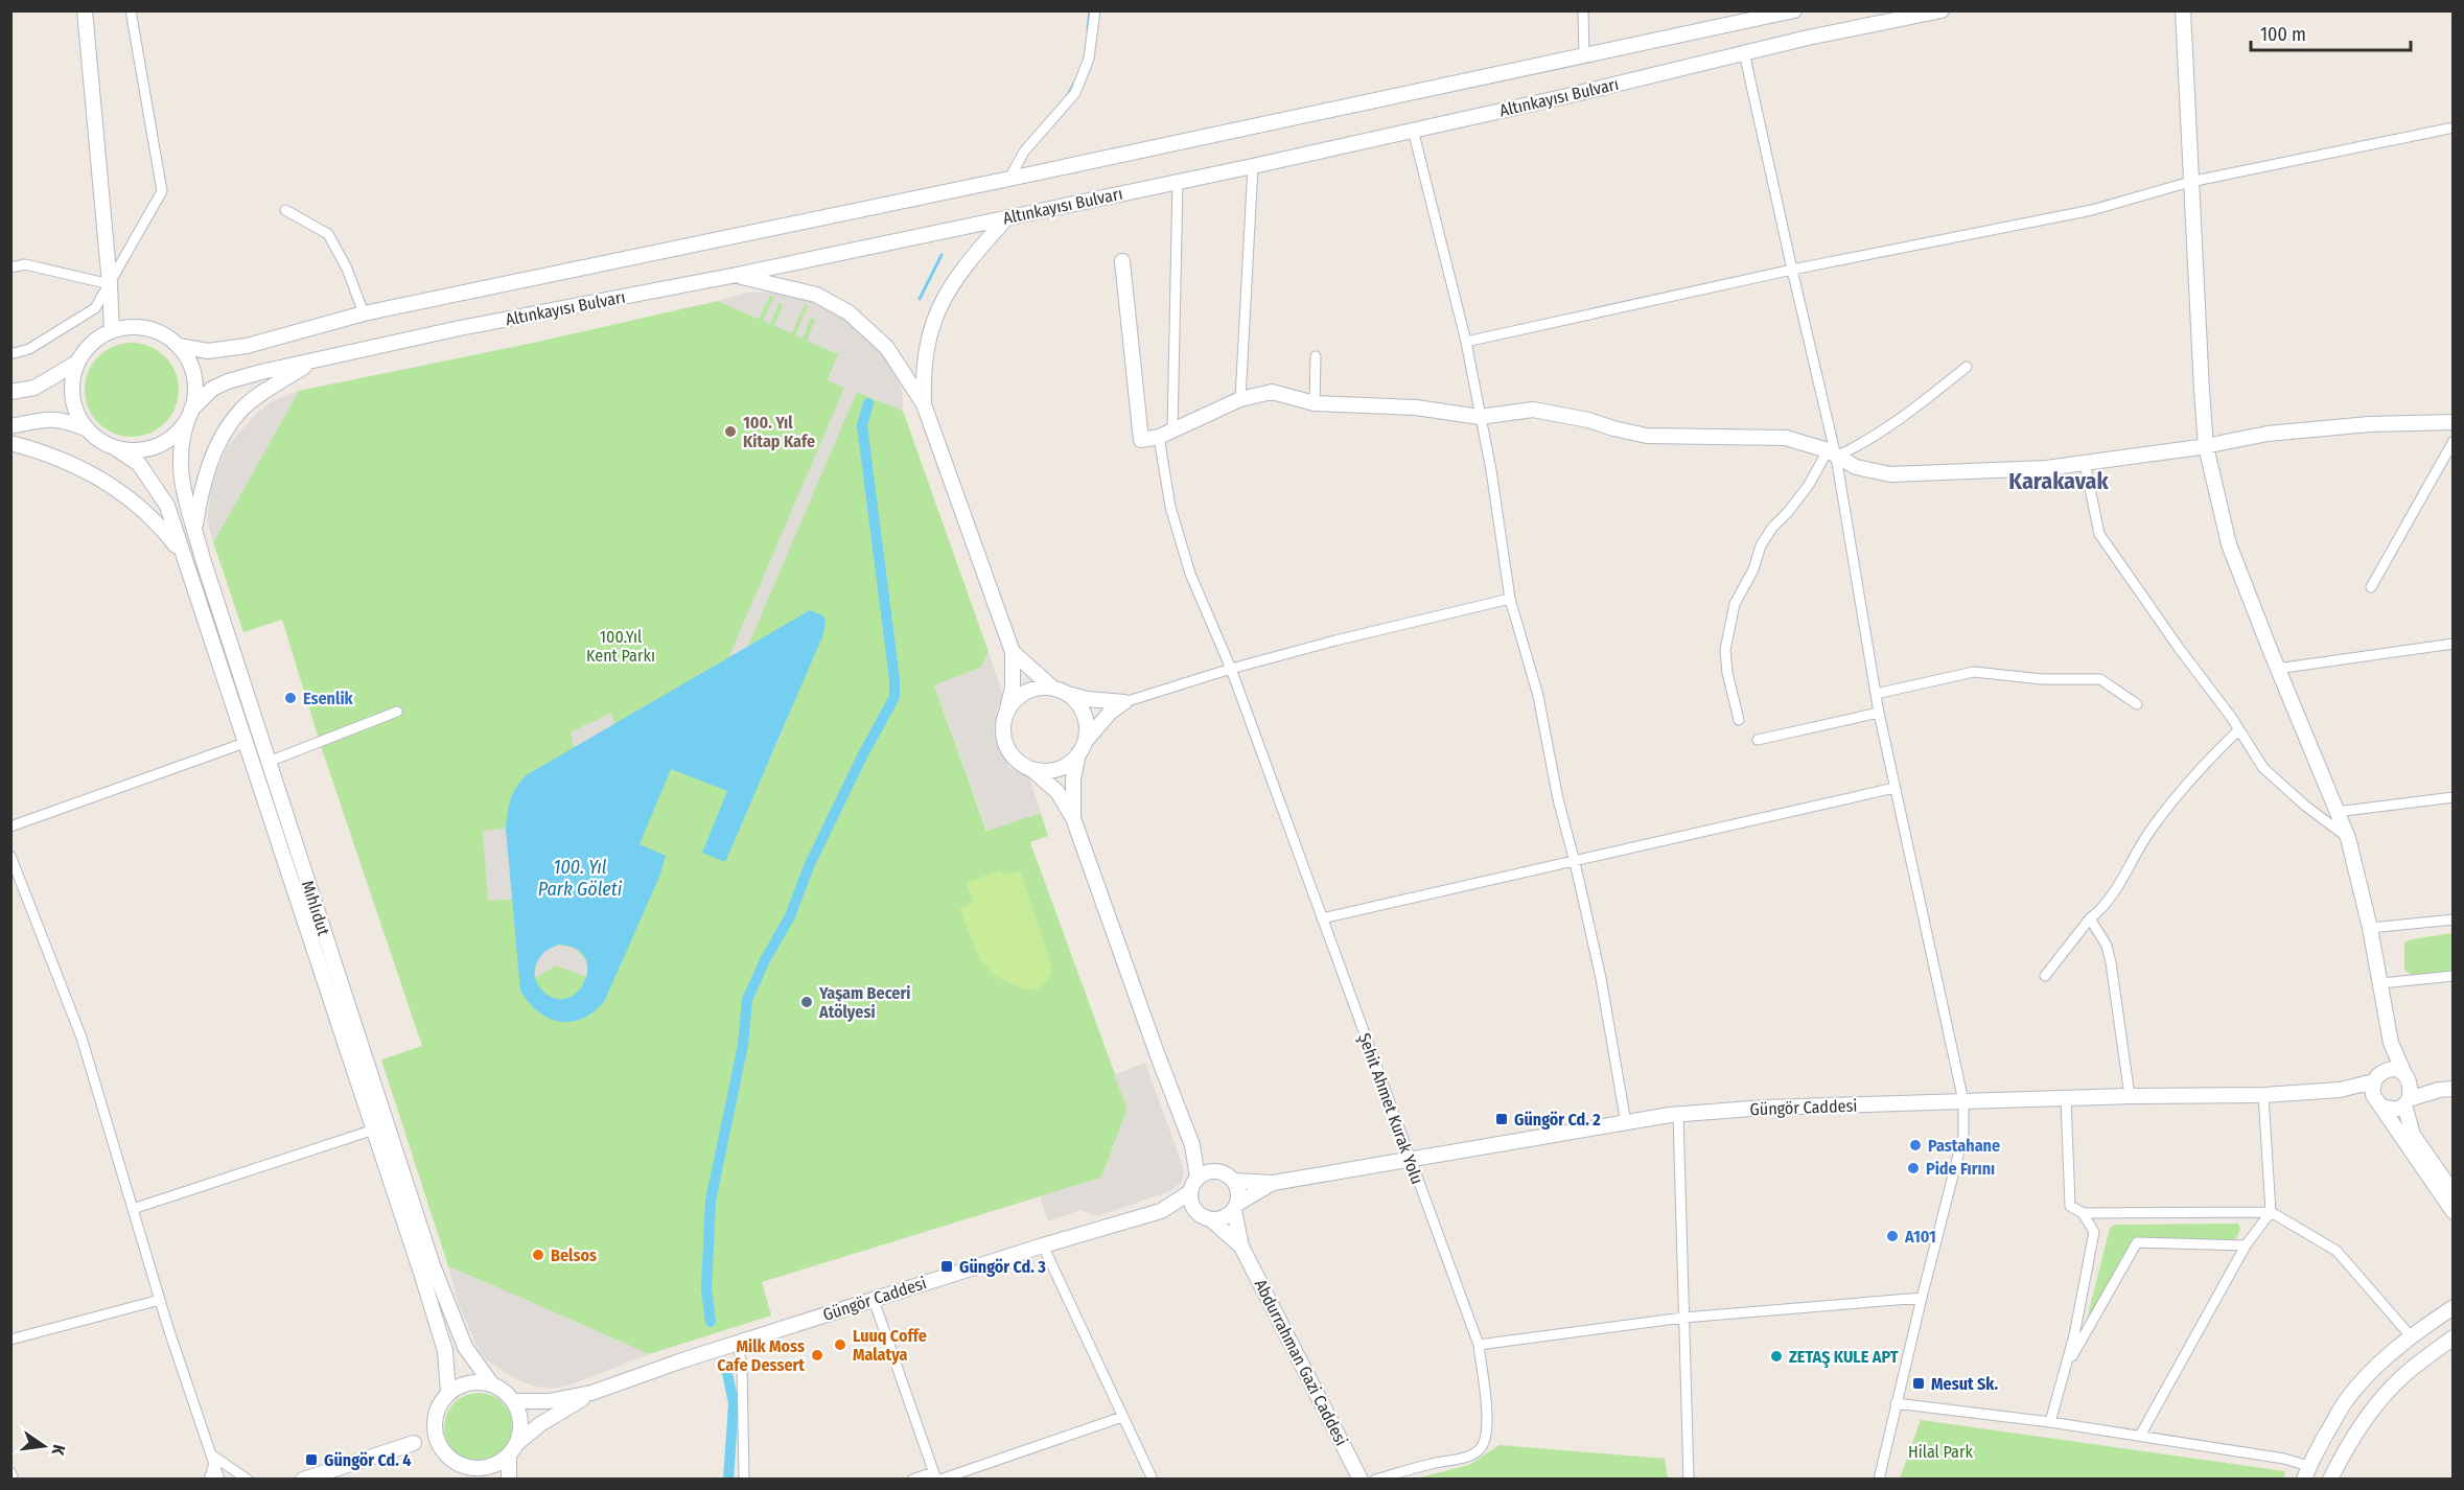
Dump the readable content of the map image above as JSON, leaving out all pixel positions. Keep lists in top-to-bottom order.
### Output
{
  "streets": {
    "main road": [
      "Altınkayısı Bulvarı",
      "Mıhlıdut",
      "Güngör Caddesi",
      "Abdurrahman Gazi Caddesi"
    ],
    "street": ["Şehit Ahmet Kurak Yolu"]
  },
  "crossings": [
    ["Altınkayısı Bulvarı", "Mıhlıdut"],
    ["Altınkayısı Bulvarı", "Şehit Ahmet Kurak Yolu"],
    ["Güngör Caddesi", "Şehit Ahmet Kurak Yolu"],
    ["Güngör Caddesi", "Abdurrahman Gazi Caddesi"]
  ],
  "districts": ["Karakavak"],
  "water": ["100. Yıl Park Göleti"],
  "parks": ["100.Yıl Kent Parkı", "Hilal Park"],
  "places": {
    "other": [
      "100. Yıl Kitap Kafe",
      "Esenlik",
      "Yaşam Beceri Atölyesi",
      "Pastahane",
      "Pide Fırını",
      "A101",
      "Belsos",
      "Luuq Coffe Malatya",
      "Milk Moss Cafe Dessert",
      "ZETAŞ KULE APT"
    ],
    "transit": [
      "Güngör Cd. 2",
      "Güngör Cd. 3",
      "Mesut Sk.",
      "Güngör Cd. 4"
    ]
  },
  "scale_bar": "100 m",
  "north": "right"
}
